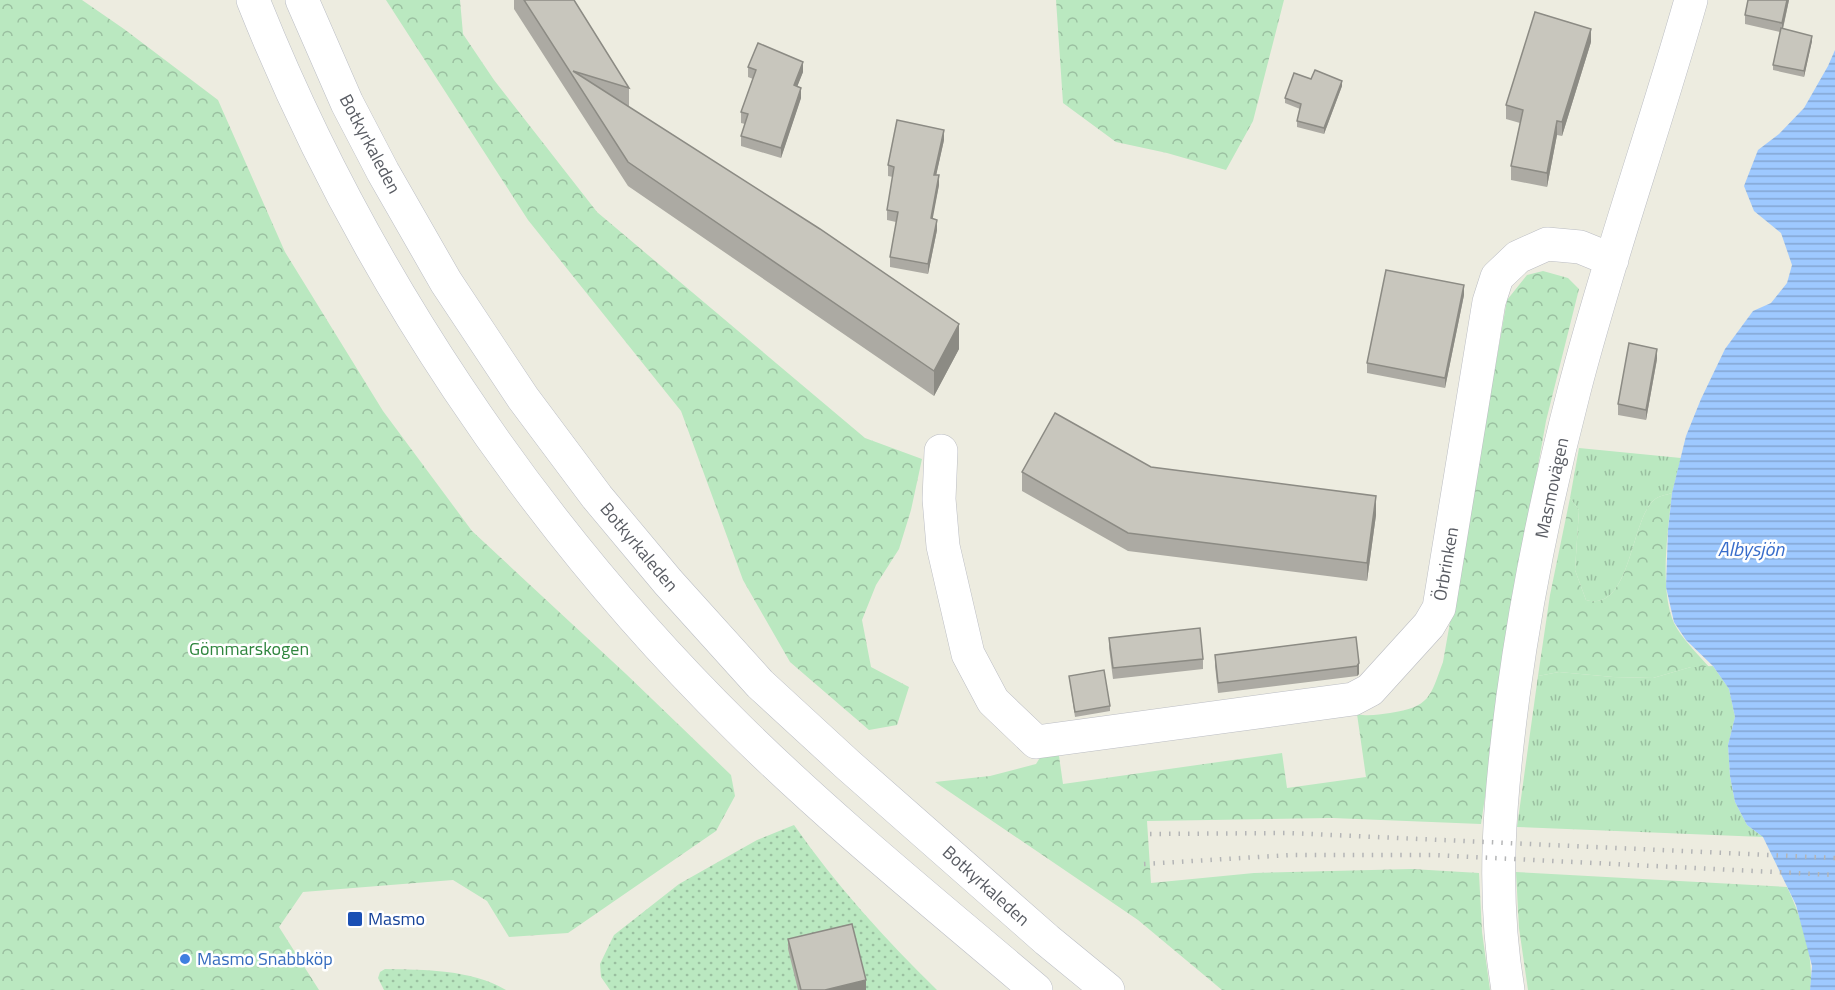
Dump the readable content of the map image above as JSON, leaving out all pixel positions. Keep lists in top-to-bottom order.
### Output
{
  "streets": {
    "main road": ["Botkyrkaleden", "Masmovägen", "Örbrinken"]
  },
  "crossings": [
    ["Masmovägen", "Örbrinken"]
  ],
  "water": ["Albysjön"],
  "parks": ["Gömmarskogen"],
  "places": {
    "transit": ["Masmo"],
    "other": ["Masmo Snabbköp"]
  }
}
